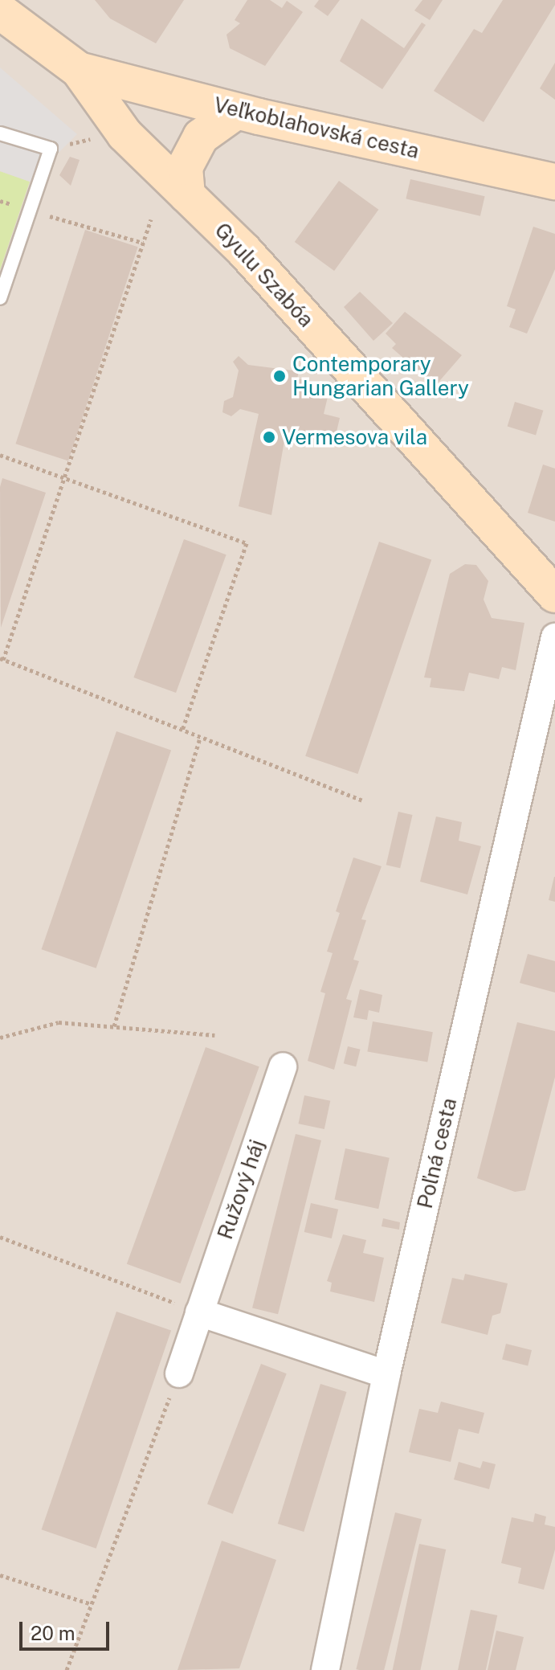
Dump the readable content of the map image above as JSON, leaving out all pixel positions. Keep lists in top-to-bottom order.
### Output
{
  "streets": {
    "street": [
      "Veľkoblahovská cesta",
      "Gyulu Szabóa",
      "Poľná cesta",
      "Ružový háj"
    ]
  },
  "crossings": [
    ["Veľkoblahovská cesta", "Gyulu Szabóa"]
  ],
  "places": ["Contemporary Hungarian Gallery", "Vermesova vila"],
  "scale_bar": "20 m"
}
